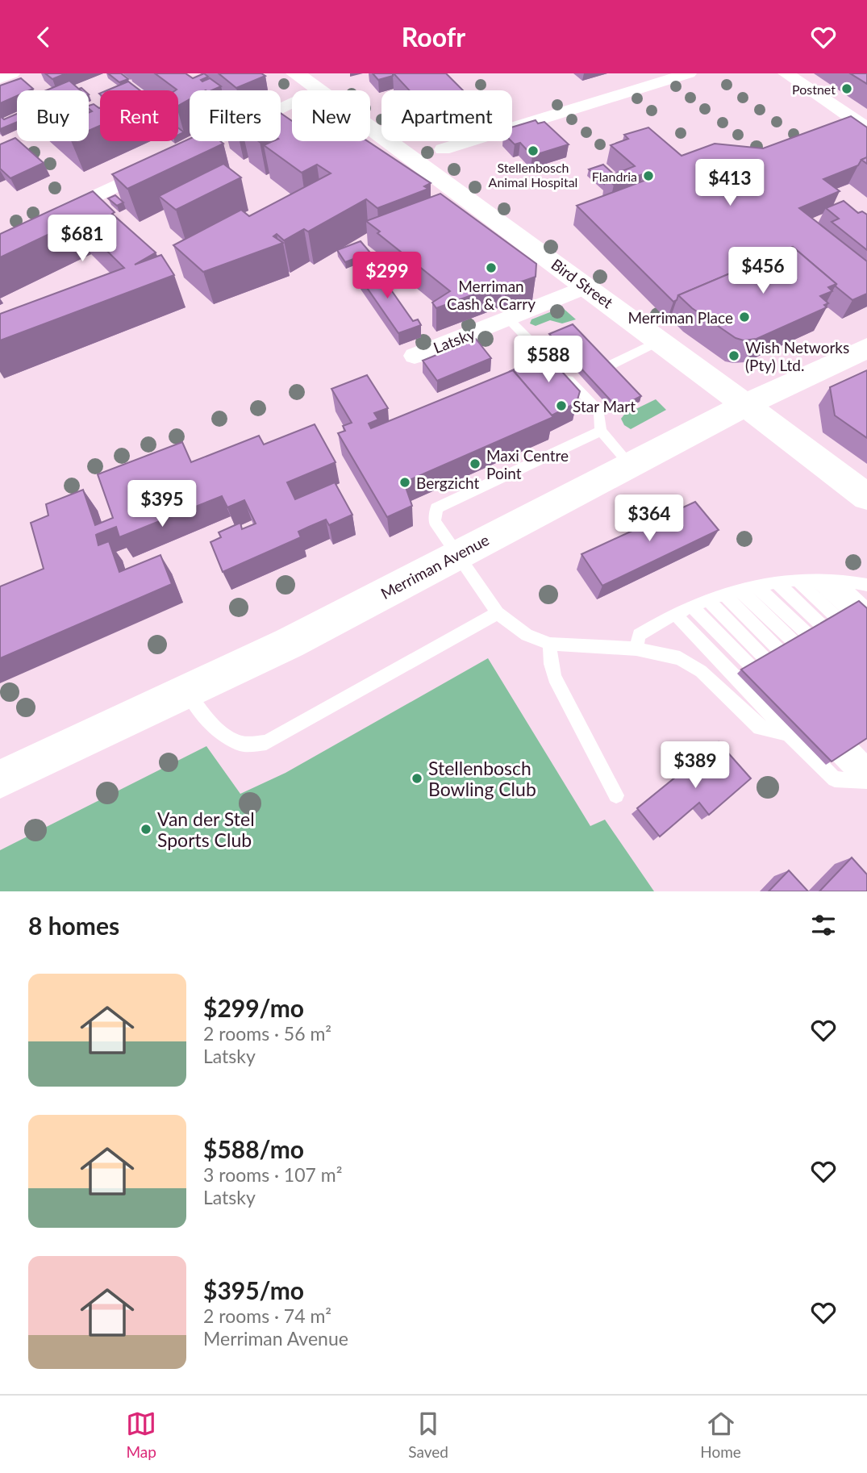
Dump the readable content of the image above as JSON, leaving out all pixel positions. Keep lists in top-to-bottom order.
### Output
{
  "streets": {
    "street": ["Bird Street", "Latsky", "Merriman Avenue"]
  },
  "crossings": [
    ["Bird Street", "Latsky"],
    ["Bird Street", "Merriman Avenue"]
  ],
  "places": [
    "Postnet",
    "Stellenbosch Animal Hospital",
    "Flandria",
    "Merriman Cash & Carry",
    "Merriman Place",
    "Wish Networks (Pty) Ltd.",
    "Star Mart",
    "Maxi Centre Point",
    "Bergzicht",
    "Stellenbosch Bowling Club",
    "Van der Stel Sports Club"
  ],
  "page": {
    "header": "Roofr",
    "chip": [
      "Buy",
      "Rent",
      "Filters",
      "New",
      "Apartment"
    ],
    "price": [
      "$413",
      "$681",
      "$456",
      "$299",
      "$588",
      "$395",
      "$364",
      "$389"
    ],
    "heading": "8 homes",
    "list": [
      {
        "name": "$299/mo",
        "note": "2 rooms · 56 m² · Latsky"
      },
      {
        "name": "$588/mo",
        "note": "3 rooms · 107 m² · Latsky"
      },
      {
        "name": "$395/mo",
        "note": "2 rooms · 74 m² · Merriman Avenue"
      }
    ],
    "tabs": ["Map", "Saved", "Home"]
  }
}
